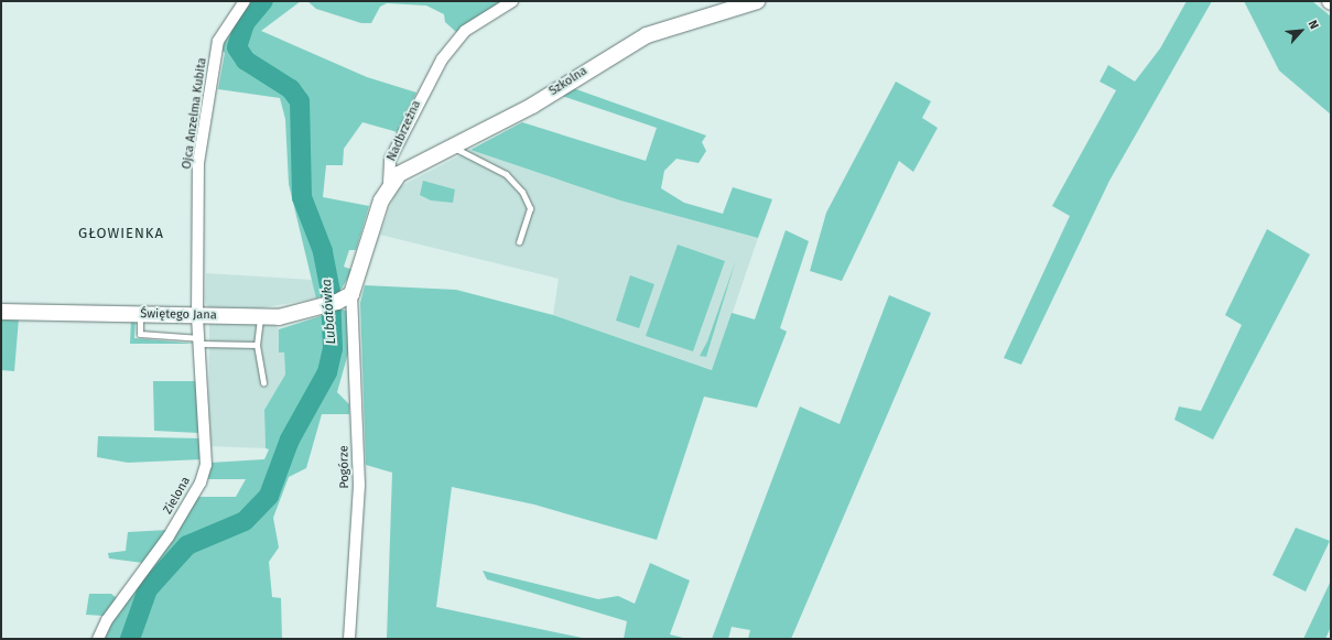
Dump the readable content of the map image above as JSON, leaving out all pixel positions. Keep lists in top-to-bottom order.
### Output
{
  "streets": {
    "street": [
      "Szkolna",
      "Ojca Anzelma Kubita",
      "Nadbrzeżna",
      "Świętego Jana",
      "Pogórze",
      "Zielona"
    ]
  },
  "crossings": [
    ["Szkolna", "Nadbrzeżna"],
    ["Ojca Anzelma Kubita", "Świętego Jana"],
    ["Ojca Anzelma Kubita", "Zielona"],
    ["Nadbrzeżna", "Świętego Jana"],
    ["Nadbrzeżna", "Pogórze"],
    ["Świętego Jana", "Pogórze"],
    ["Świętego Jana", "Zielona"]
  ],
  "districts": ["GŁOWIENKA"],
  "water": ["Lubatówka"],
  "north": "top right"
}
